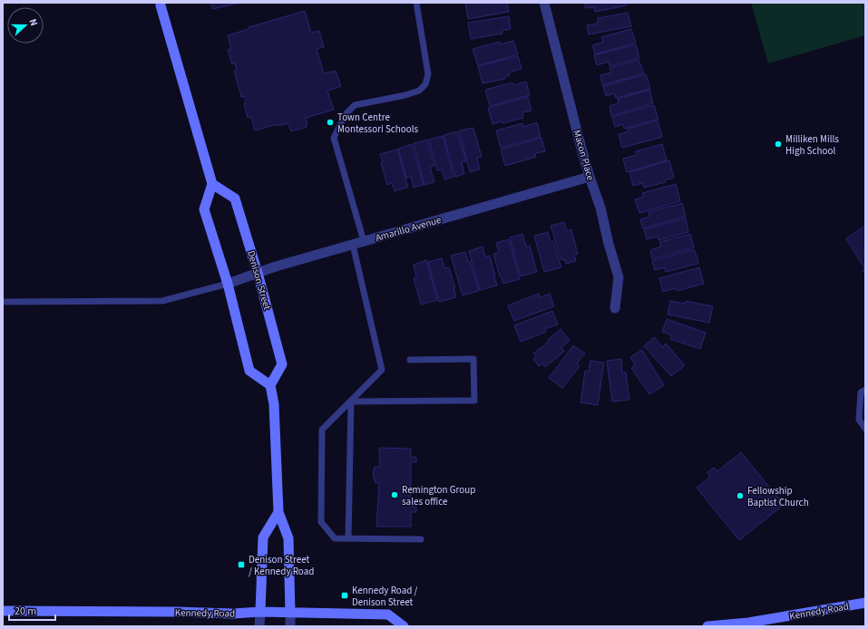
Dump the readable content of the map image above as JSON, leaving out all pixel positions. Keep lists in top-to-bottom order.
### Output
{
  "streets": {
    "main road": ["Denison Street", "Kennedy Road"],
    "street": ["Macon Place", "Amarillo Avenue"]
  },
  "crossings": [
    ["Macon Place", "Amarillo Avenue"],
    ["Amarillo Avenue", "Denison Street"]
  ],
  "places": {
    "other": [
      "Town Centre Montessori Schools",
      "Milliken Mills High School",
      "Remington Group sales office",
      "Fellowship Baptist Church"
    ],
    "transit": ["Denison Street / Kennedy Road", "Kennedy Road / Denison Street"]
  },
  "scale_bar": "20 m",
  "north": "right"
}
